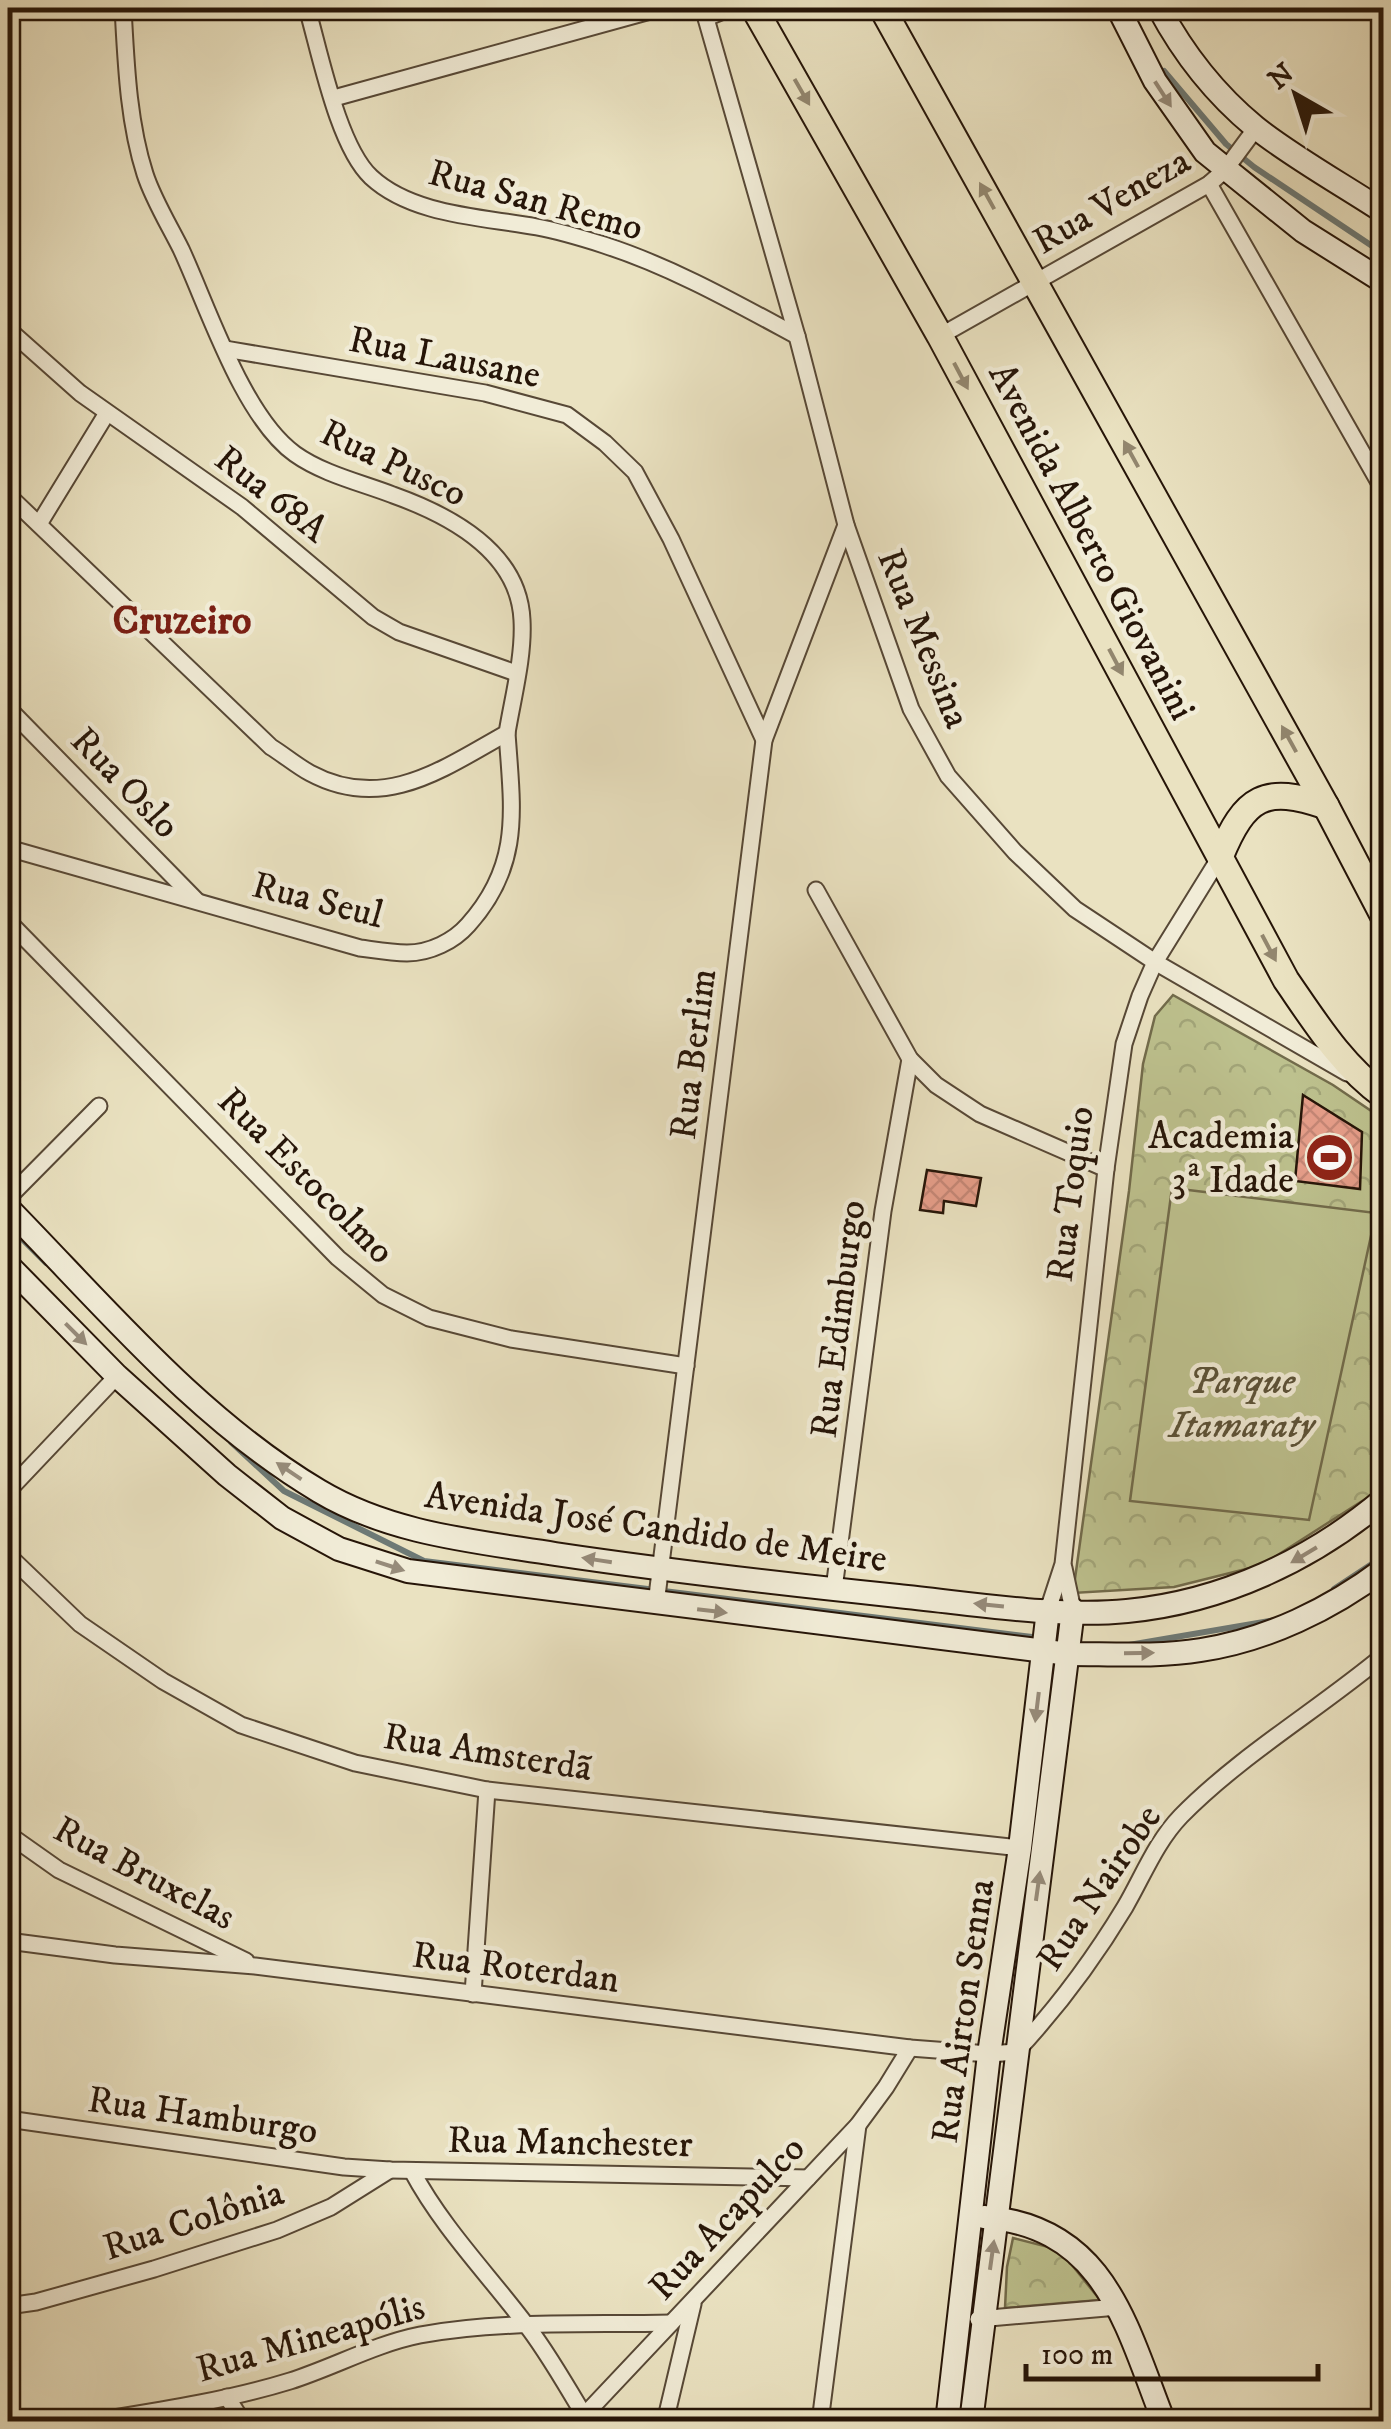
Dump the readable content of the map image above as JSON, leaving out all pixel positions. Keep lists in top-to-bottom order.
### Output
{
  "streets": {
    "main road": ["Avenida Alberto Giovanini"],
    "street": [
      "Rua San Remo",
      "Rua Veneza",
      "Rua Lausane",
      "Rua Pusco",
      "Rua 68A",
      "Rua Messina",
      "Rua Oslo",
      "Rua Seul",
      "Rua Berlim",
      "Rua Estocolmo",
      "Rua Toquio",
      "Rua Edimburgo",
      "Avenida José Candido de Meire",
      "Rua Amsterdã",
      "Rua Bruxelas",
      "Rua Nairobe",
      "Rua Roterdan",
      "Rua Airton Senna",
      "Rua Hamburgo",
      "Rua Manchester",
      "Rua Acapulco",
      "Rua Colônia",
      "Rua Mineapólis"
    ]
  },
  "crossings": [
    ["Rua San Remo", "Rua Messina"],
    ["Rua Veneza", "Avenida Alberto Giovanini"],
    ["Rua Lausane", "Rua Pusco"],
    ["Rua Lausane", "Rua Berlim"],
    ["Rua Pusco", "Rua 68A"],
    ["Rua Pusco", "Rua Seul"],
    ["Avenida Alberto Giovanini", "Rua Messina"],
    ["Avenida Alberto Giovanini", "Rua Toquio"],
    ["Rua Messina", "Rua Berlim"],
    ["Rua Messina", "Rua Toquio"],
    ["Rua Oslo", "Rua Seul"],
    ["Rua Berlim", "Rua Estocolmo"],
    ["Rua Berlim", "Avenida José Candido de Meire"],
    ["Rua Toquio", "Avenida José Candido de Meire"],
    ["Rua Toquio", "Rua Nairobe"],
    ["Rua Toquio", "Rua Roterdan"],
    ["Rua Toquio", "Rua Airton Senna"],
    ["Rua Edimburgo", "Avenida José Candido de Meire"],
    ["Avenida José Candido de Meire", "Rua Airton Senna"],
    ["Rua Amsterdã", "Rua Airton Senna"],
    ["Rua Bruxelas", "Rua Roterdan"],
    ["Rua Nairobe", "Rua Roterdan"],
    ["Rua Nairobe", "Rua Airton Senna"],
    ["Rua Roterdan", "Rua Airton Senna"],
    ["Rua Roterdan", "Rua Acapulco"],
    ["Rua Hamburgo", "Rua Manchester"],
    ["Rua Hamburgo", "Rua Colônia"],
    ["Rua Manchester", "Rua Acapulco"],
    ["Rua Manchester", "Rua Colônia"],
    ["Rua Acapulco", "Rua Mineapólis"]
  ],
  "districts": ["Cruzeiro"],
  "parks": ["Parque Itamaraty"],
  "places": {
    "sports": ["Academia 3ª Idade"]
  },
  "scale_bar": "100 m",
  "north": "top left"
}
